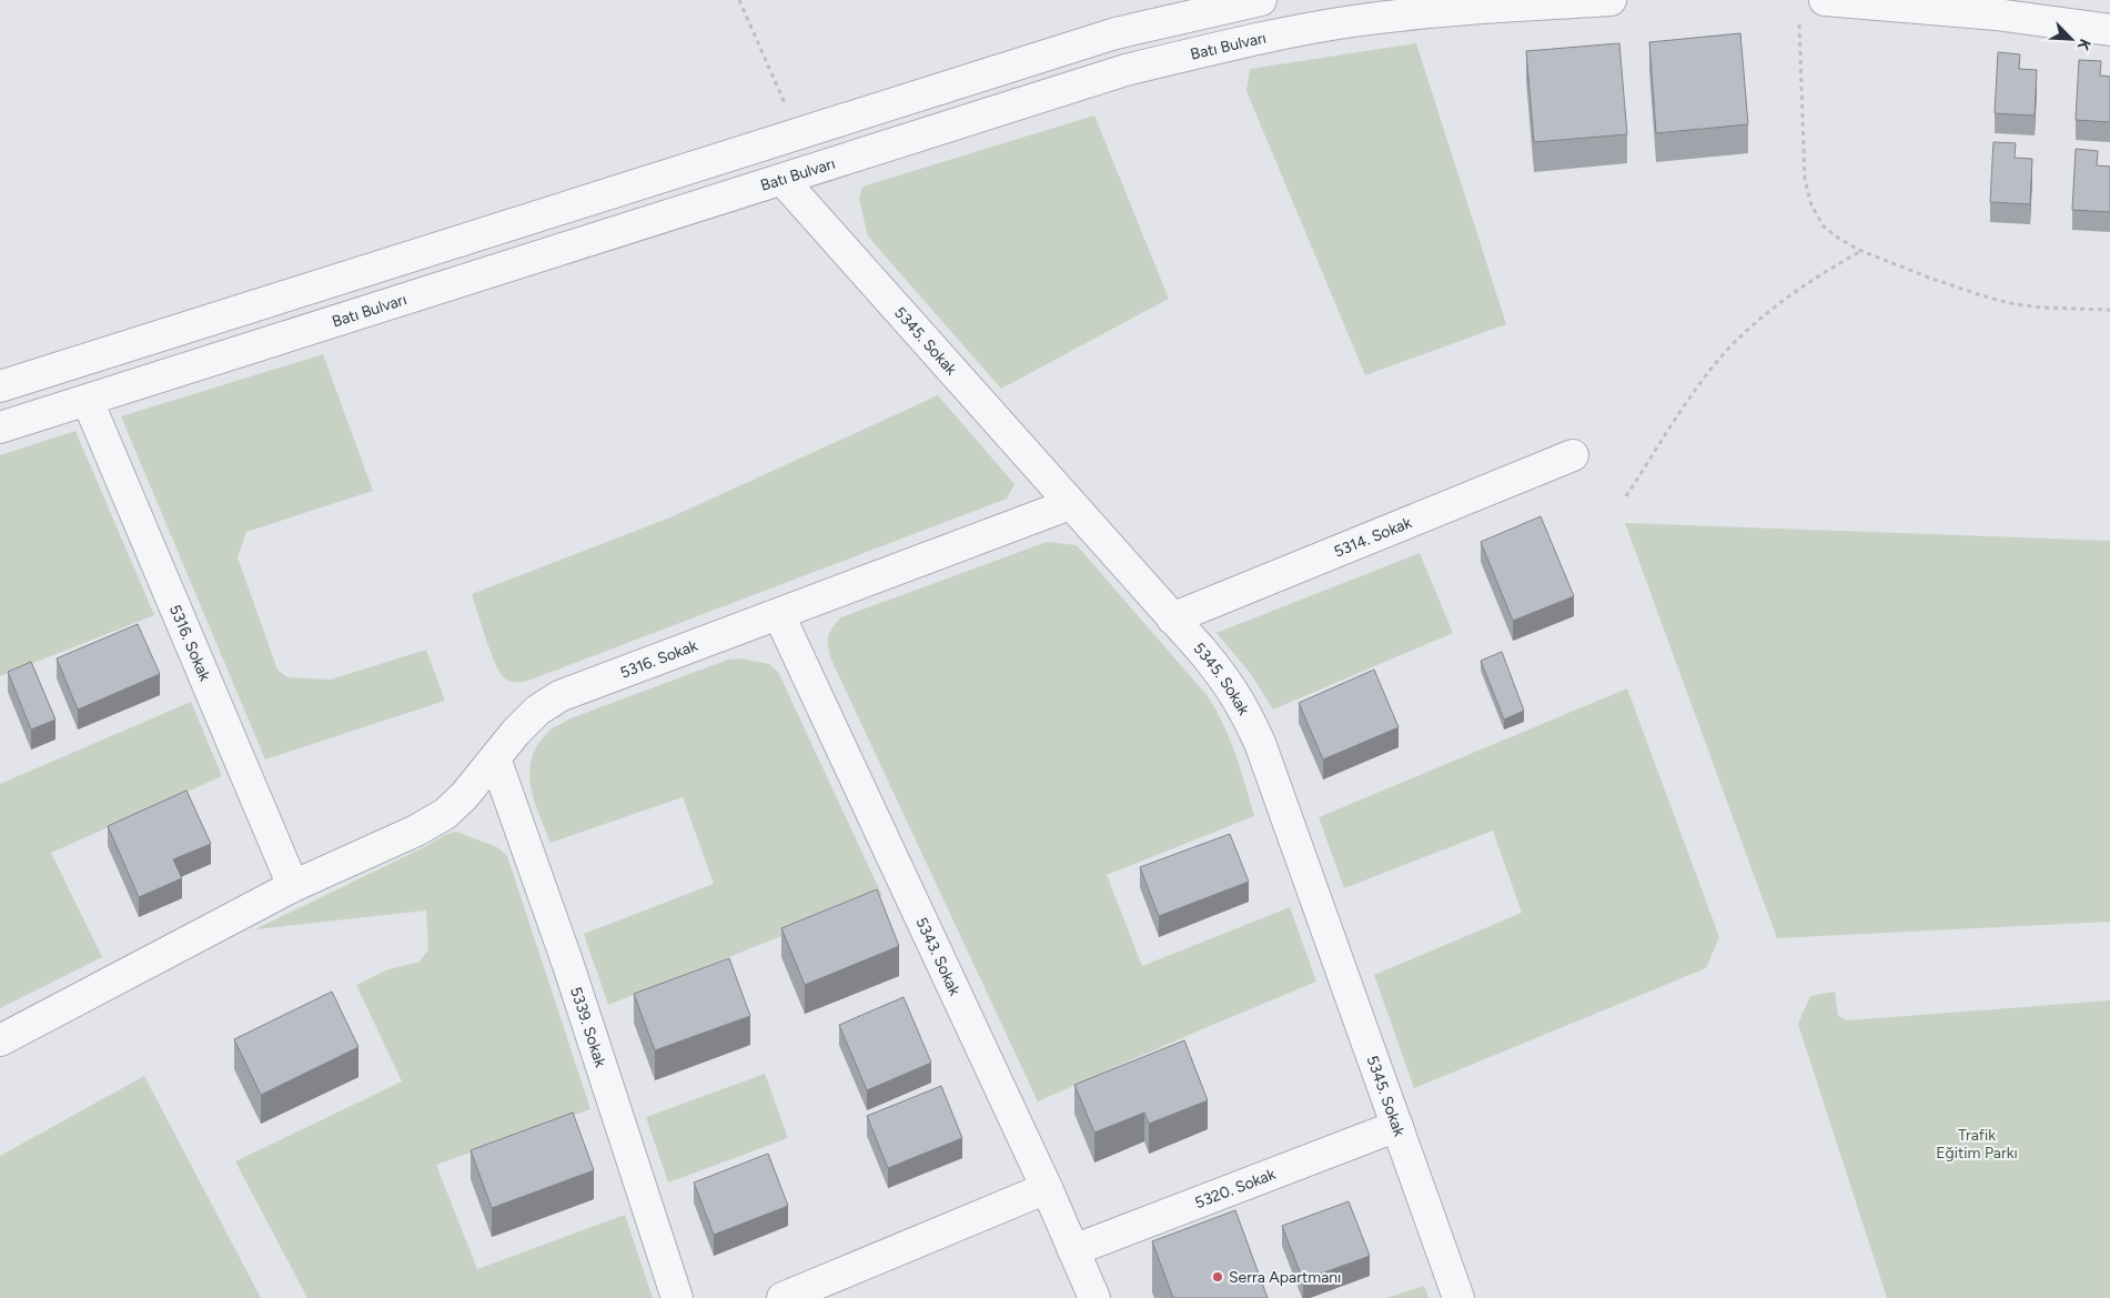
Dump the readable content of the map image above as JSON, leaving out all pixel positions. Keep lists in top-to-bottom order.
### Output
{
  "streets": {
    "street": [
      "Batı Bulvarı",
      "5345. Sokak",
      "5314. Sokak",
      "5316. Sokak",
      "5343. Sokak",
      "5339. Sokak",
      "5320. Sokak"
    ]
  },
  "crossings": [
    ["Batı Bulvarı", "5345. Sokak"],
    ["Batı Bulvarı", "5316. Sokak"],
    ["5345. Sokak", "5314. Sokak"],
    ["5345. Sokak", "5316. Sokak"],
    ["5345. Sokak", "5320. Sokak"],
    ["5316. Sokak", "5343. Sokak"],
    ["5316. Sokak", "5339. Sokak"],
    ["5343. Sokak", "5320. Sokak"]
  ],
  "parks": ["Trafik Eğitim Parkı"],
  "places": ["Serra Apartmanı"],
  "north": "bottom right"
}
